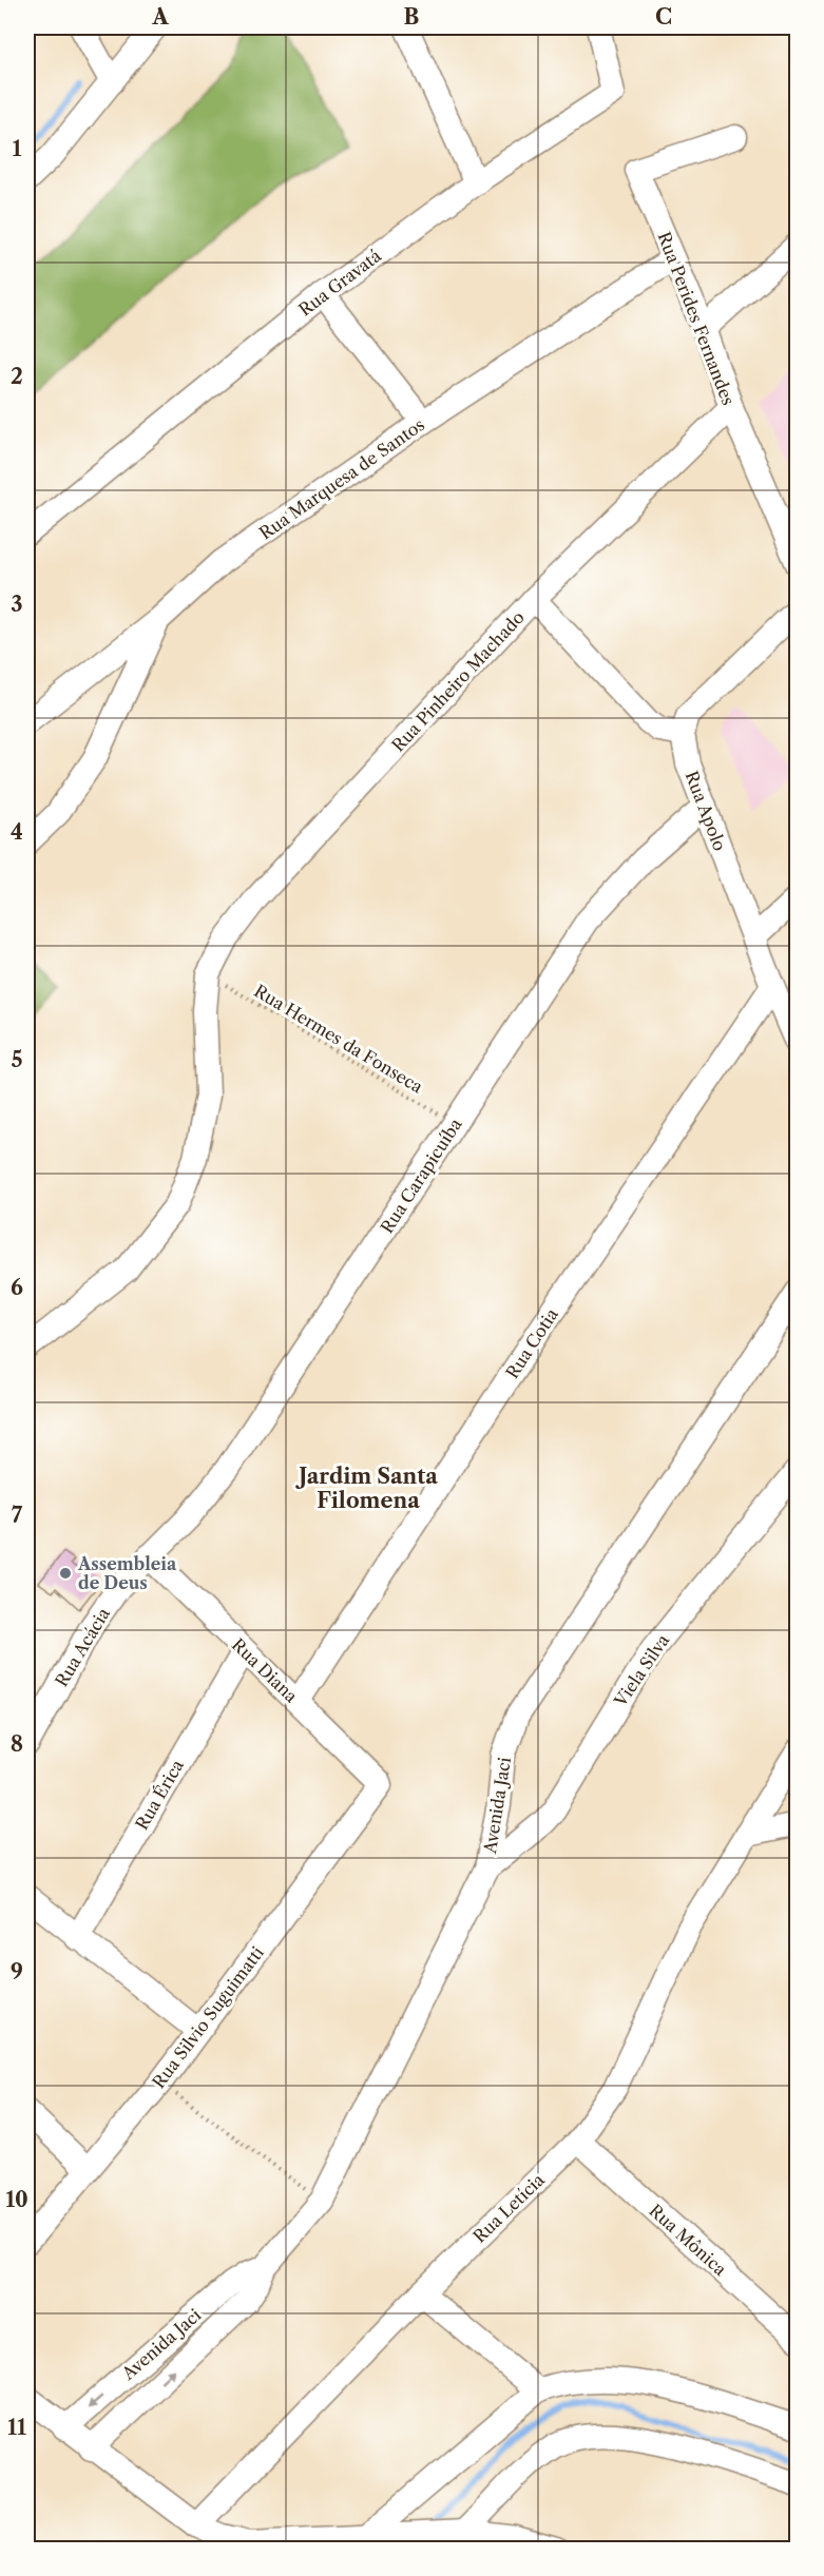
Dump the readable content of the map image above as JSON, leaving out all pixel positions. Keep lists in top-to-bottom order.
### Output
{
  "streets": {
    "street": [
      "Rua Gravatá",
      "Rua Perides Fernandes",
      "Rua Marquesa de Santos",
      "Rua Pinheiro Machado",
      "Rua Apolo",
      "Rua Carapicuíba",
      "Rua Cotia",
      "Rua Acácia",
      "Rua Diana",
      "Viela Silva",
      "Rua Érica",
      "Avenida Jaci",
      "Rua Silvio Suguimatti",
      "Rua Letícia",
      "Rua Mônica"
    ],
    "path": ["Rua Hermes da Fonseca"]
  },
  "crossings": [
    ["Rua Perides Fernandes", "Rua Marquesa de Santos"],
    ["Rua Perides Fernandes", "Rua Pinheiro Machado"],
    ["Rua Pinheiro Machado", "Rua Hermes da Fonseca"],
    ["Rua Apolo", "Rua Carapicuíba"],
    ["Rua Apolo", "Rua Cotia"],
    ["Rua Hermes da Fonseca", "Rua Carapicuíba"],
    ["Rua Carapicuíba", "Rua Acácia"],
    ["Rua Carapicuíba", "Rua Diana"],
    ["Rua Cotia", "Rua Diana"],
    ["Rua Acácia", "Rua Diana"],
    ["Rua Diana", "Rua Érica"],
    ["Rua Diana", "Rua Silvio Suguimatti"],
    ["Viela Silva", "Avenida Jaci"],
    ["Rua Letícia", "Rua Mônica"]
  ],
  "districts": ["Jardim Santa Filomena"],
  "places": ["Assembleia de Deus"],
  "grid": {
    "columns": ["A", "B", "C"],
    "rows": [
      "1",
      "2",
      "3",
      "4",
      "5",
      "6",
      "7",
      "8",
      "9",
      "10",
      "11"
    ]
  }
}
